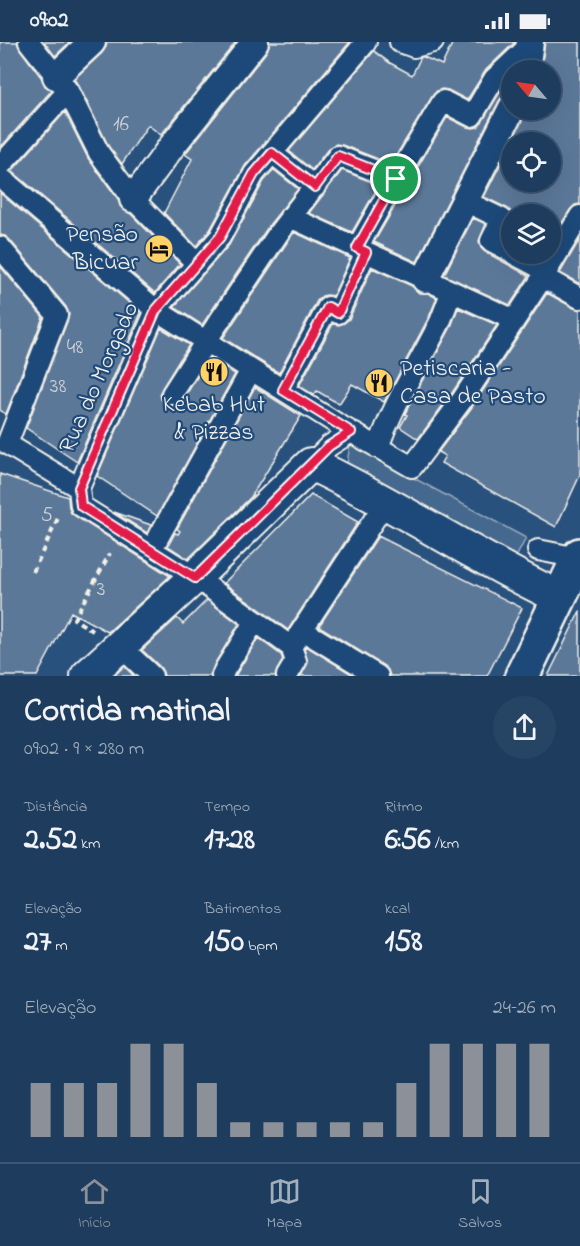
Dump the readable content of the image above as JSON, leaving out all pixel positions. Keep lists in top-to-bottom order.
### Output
{
  "streets": {
    "street": ["Rua do Morgado"]
  },
  "places": {
    "hotel": ["Pensão Bicuar"],
    "restaurant": ["Kebab Hut & Pizzas", "Petiscaria - Casa de Pasto"]
  },
  "house_numbers": [
    "16",
    "48",
    "38",
    "5",
    "3"
  ],
  "north": "top left",
  "page": {
    "status": "09:02",
    "heading": ["Corrida matinal", "09:02 · 9 × 280 m"],
    "stats": [
      ["Distância", "2.52 km"],
      ["Tempo", "17:28"],
      ["Ritmo", "6:56 /km"],
      ["Elevação", "27 m"],
      ["Batimentos", "150 bpm"],
      ["kcal", "158"]
    ],
    "chart": ["Elevação", "24–26 m"],
    "tabs": ["Início", "Mapa", "Salvos"]
  }
}
